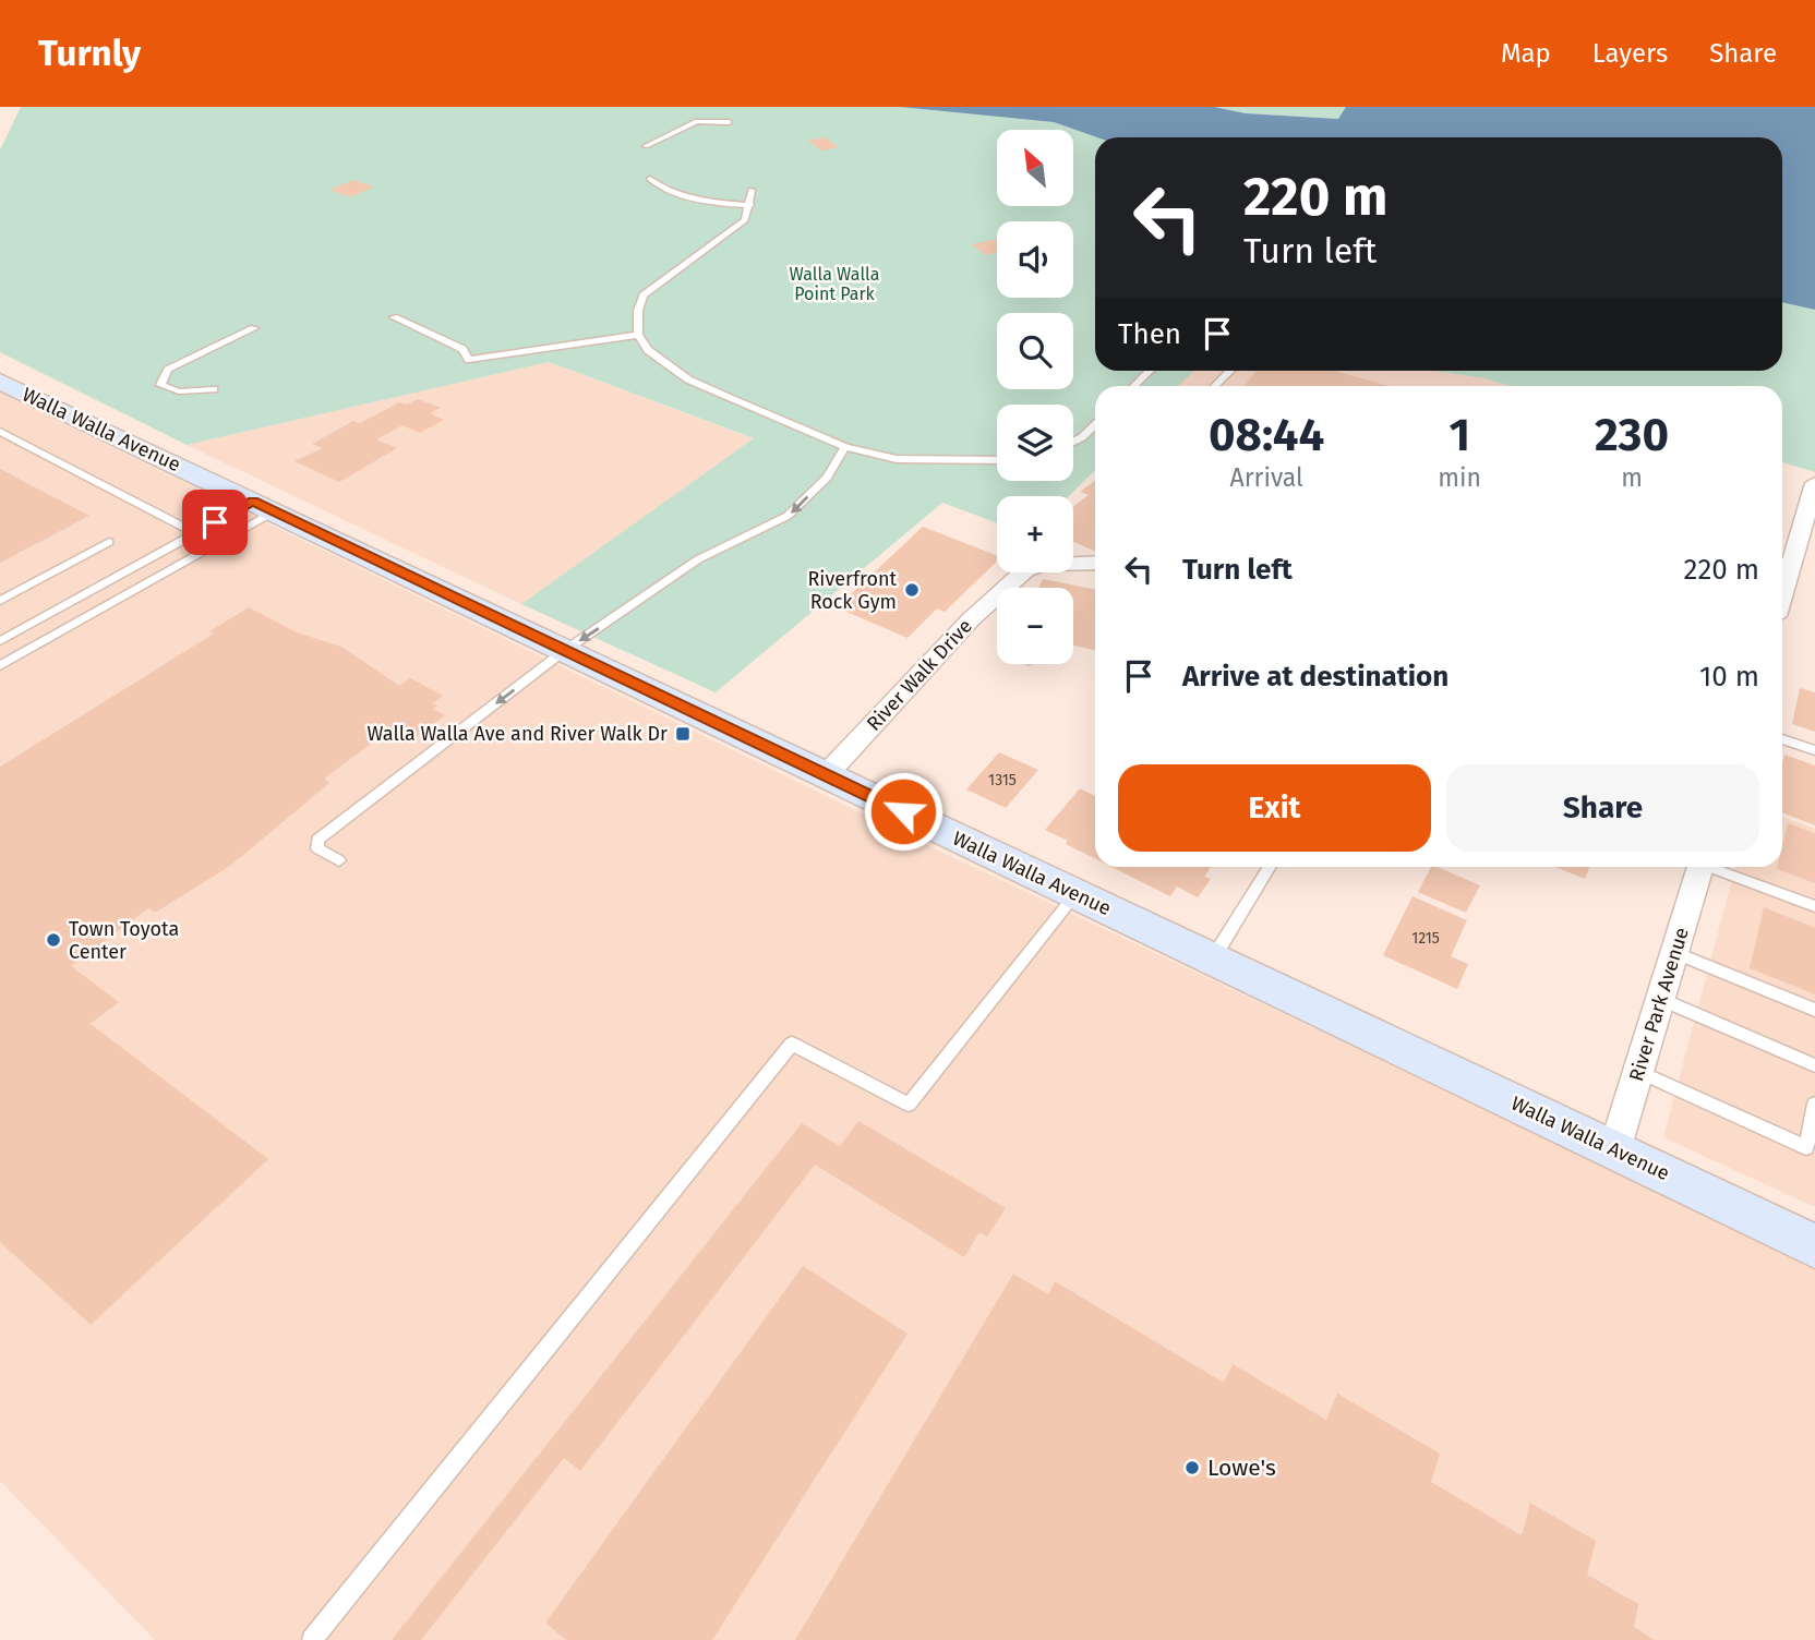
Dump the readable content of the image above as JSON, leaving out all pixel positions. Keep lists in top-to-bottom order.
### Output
{
  "streets": {
    "street": ["Walla Walla Avenue", "River Walk Drive", "River Park Avenue"]
  },
  "crossings": [
    ["Walla Walla Avenue", "River Walk Drive"],
    ["Walla Walla Avenue", "River Park Avenue"]
  ],
  "parks": ["Walla Walla Point Park"],
  "places": {
    "other": ["Riverfront Rock Gym", "Town Toyota Center", "Lowe's"],
    "transit": ["Walla Walla Ave and River Walk Dr"]
  },
  "house_numbers": ["1315", "1215"],
  "north": "top left",
  "page": {
    "header": "Turnly",
    "nav": ["Map", "Layers", "Share"],
    "map_buttons": ["+", "−"],
    "turn": ["220 m", "Turn left"],
    "then": "Then",
    "eta": [
      "08:44",
      "Arrival",
      "1",
      "min",
      "230",
      "m"
    ],
    "list": [
      {
        "name": "Turn left",
        "value": "220 m"
      },
      {
        "name": "Arrive at destination",
        "value": "10 m"
      }
    ],
    "buttons": ["Exit", "Share"]
  }
}
